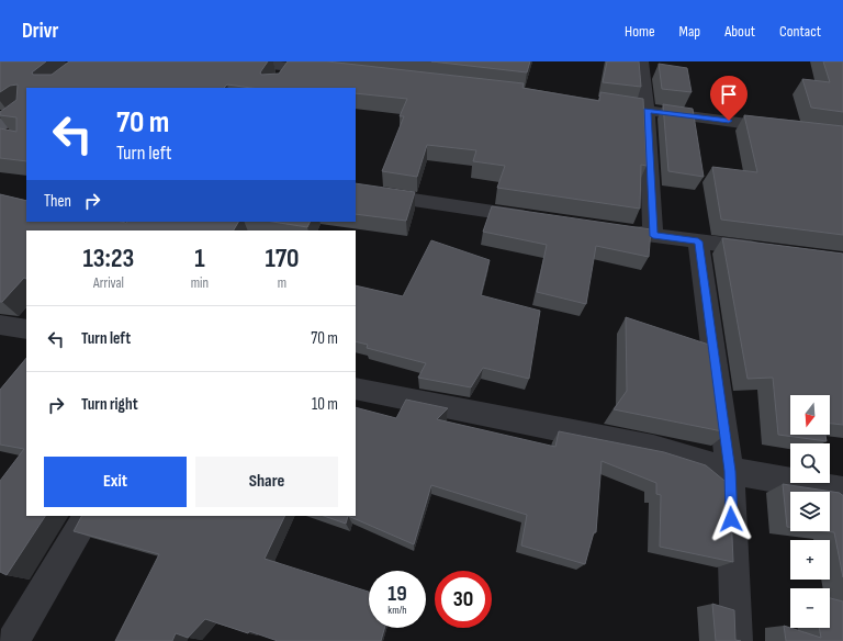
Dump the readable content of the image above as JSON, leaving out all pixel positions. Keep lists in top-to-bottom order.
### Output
{
  "north": "bottom",
  "page": {
    "header": "Drivr",
    "nav": [
      "Home",
      "Map",
      "About",
      "Contact"
    ],
    "turn": ["70 m", "Turn left"],
    "then": "Then",
    "eta": [
      "13:23",
      "Arrival",
      "1",
      "min",
      "170",
      "m"
    ],
    "list": [
      {
        "name": "Turn left",
        "value": "70 m"
      },
      {
        "name": "Turn right",
        "value": "10 m"
      }
    ],
    "map_buttons": ["+", "−"],
    "buttons": ["Exit", "Share"],
    "speed": "19 km/h",
    "limit": "30"
  }
}
